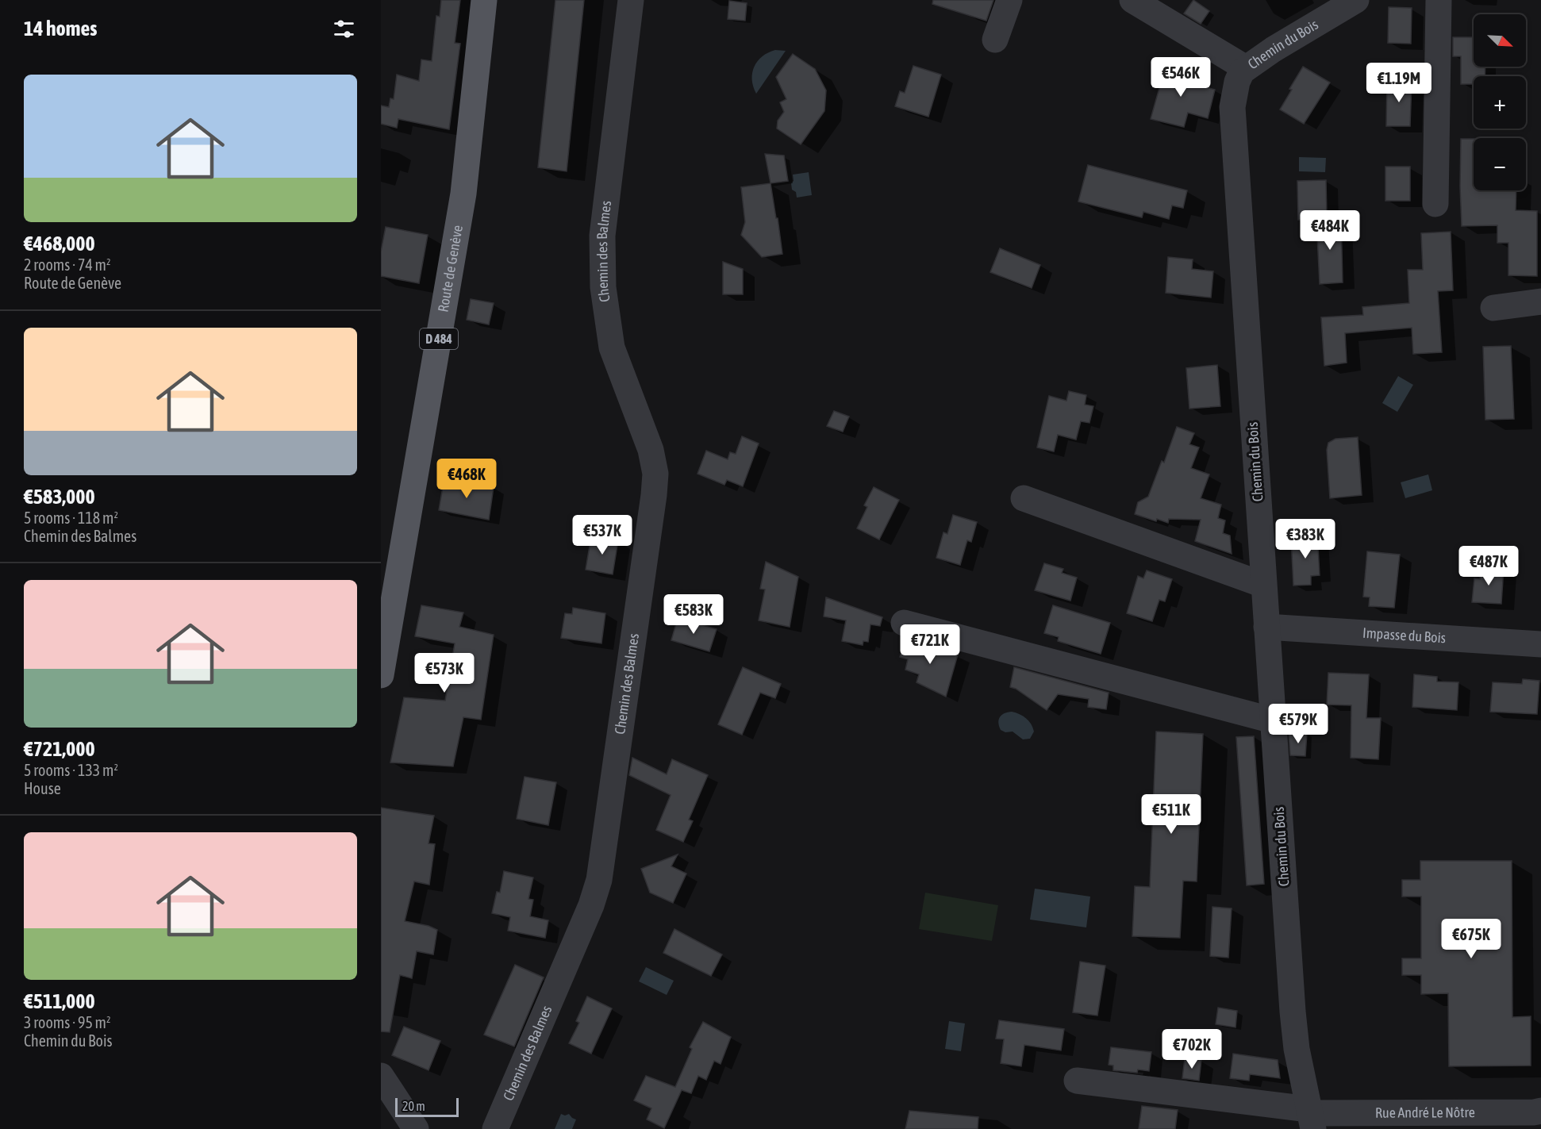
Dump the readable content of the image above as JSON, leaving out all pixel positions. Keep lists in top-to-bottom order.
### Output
{
  "streets": {
    "main road": ["Route de Genève", "D 484"],
    "street": [
      "Chemin du Bois",
      "Chemin des Balmes",
      "Impasse du Bois",
      "Rue André Le Nôtre"
    ]
  },
  "crossings": [
    ["Chemin du Bois", "Impasse du Bois"],
    ["Chemin du Bois", "Rue André Le Nôtre"]
  ],
  "scale_bar": "20 m",
  "north": "bottom right",
  "page": {
    "heading": "14 homes",
    "map_buttons": ["+", "−"],
    "list": [
      {
        "name": "€468,000",
        "note": "2 rooms · 74 m² · Route de Genève"
      },
      {
        "name": "€583,000",
        "note": "5 rooms · 118 m² · Chemin des Balmes"
      },
      {
        "name": "€721,000",
        "note": "5 rooms · 133 m² · House"
      },
      {
        "name": "€511,000",
        "note": "3 rooms · 95 m² · Chemin du Bois"
      }
    ],
    "price": [
      "€546K",
      "€1.19M",
      "€484K",
      "€468K",
      "€537K",
      "€383K",
      "€487K",
      "€583K",
      "€721K",
      "€573K",
      "€579K",
      "€511K",
      "€675K",
      "€702K"
    ],
    "scale": "20 m"
  }
}
